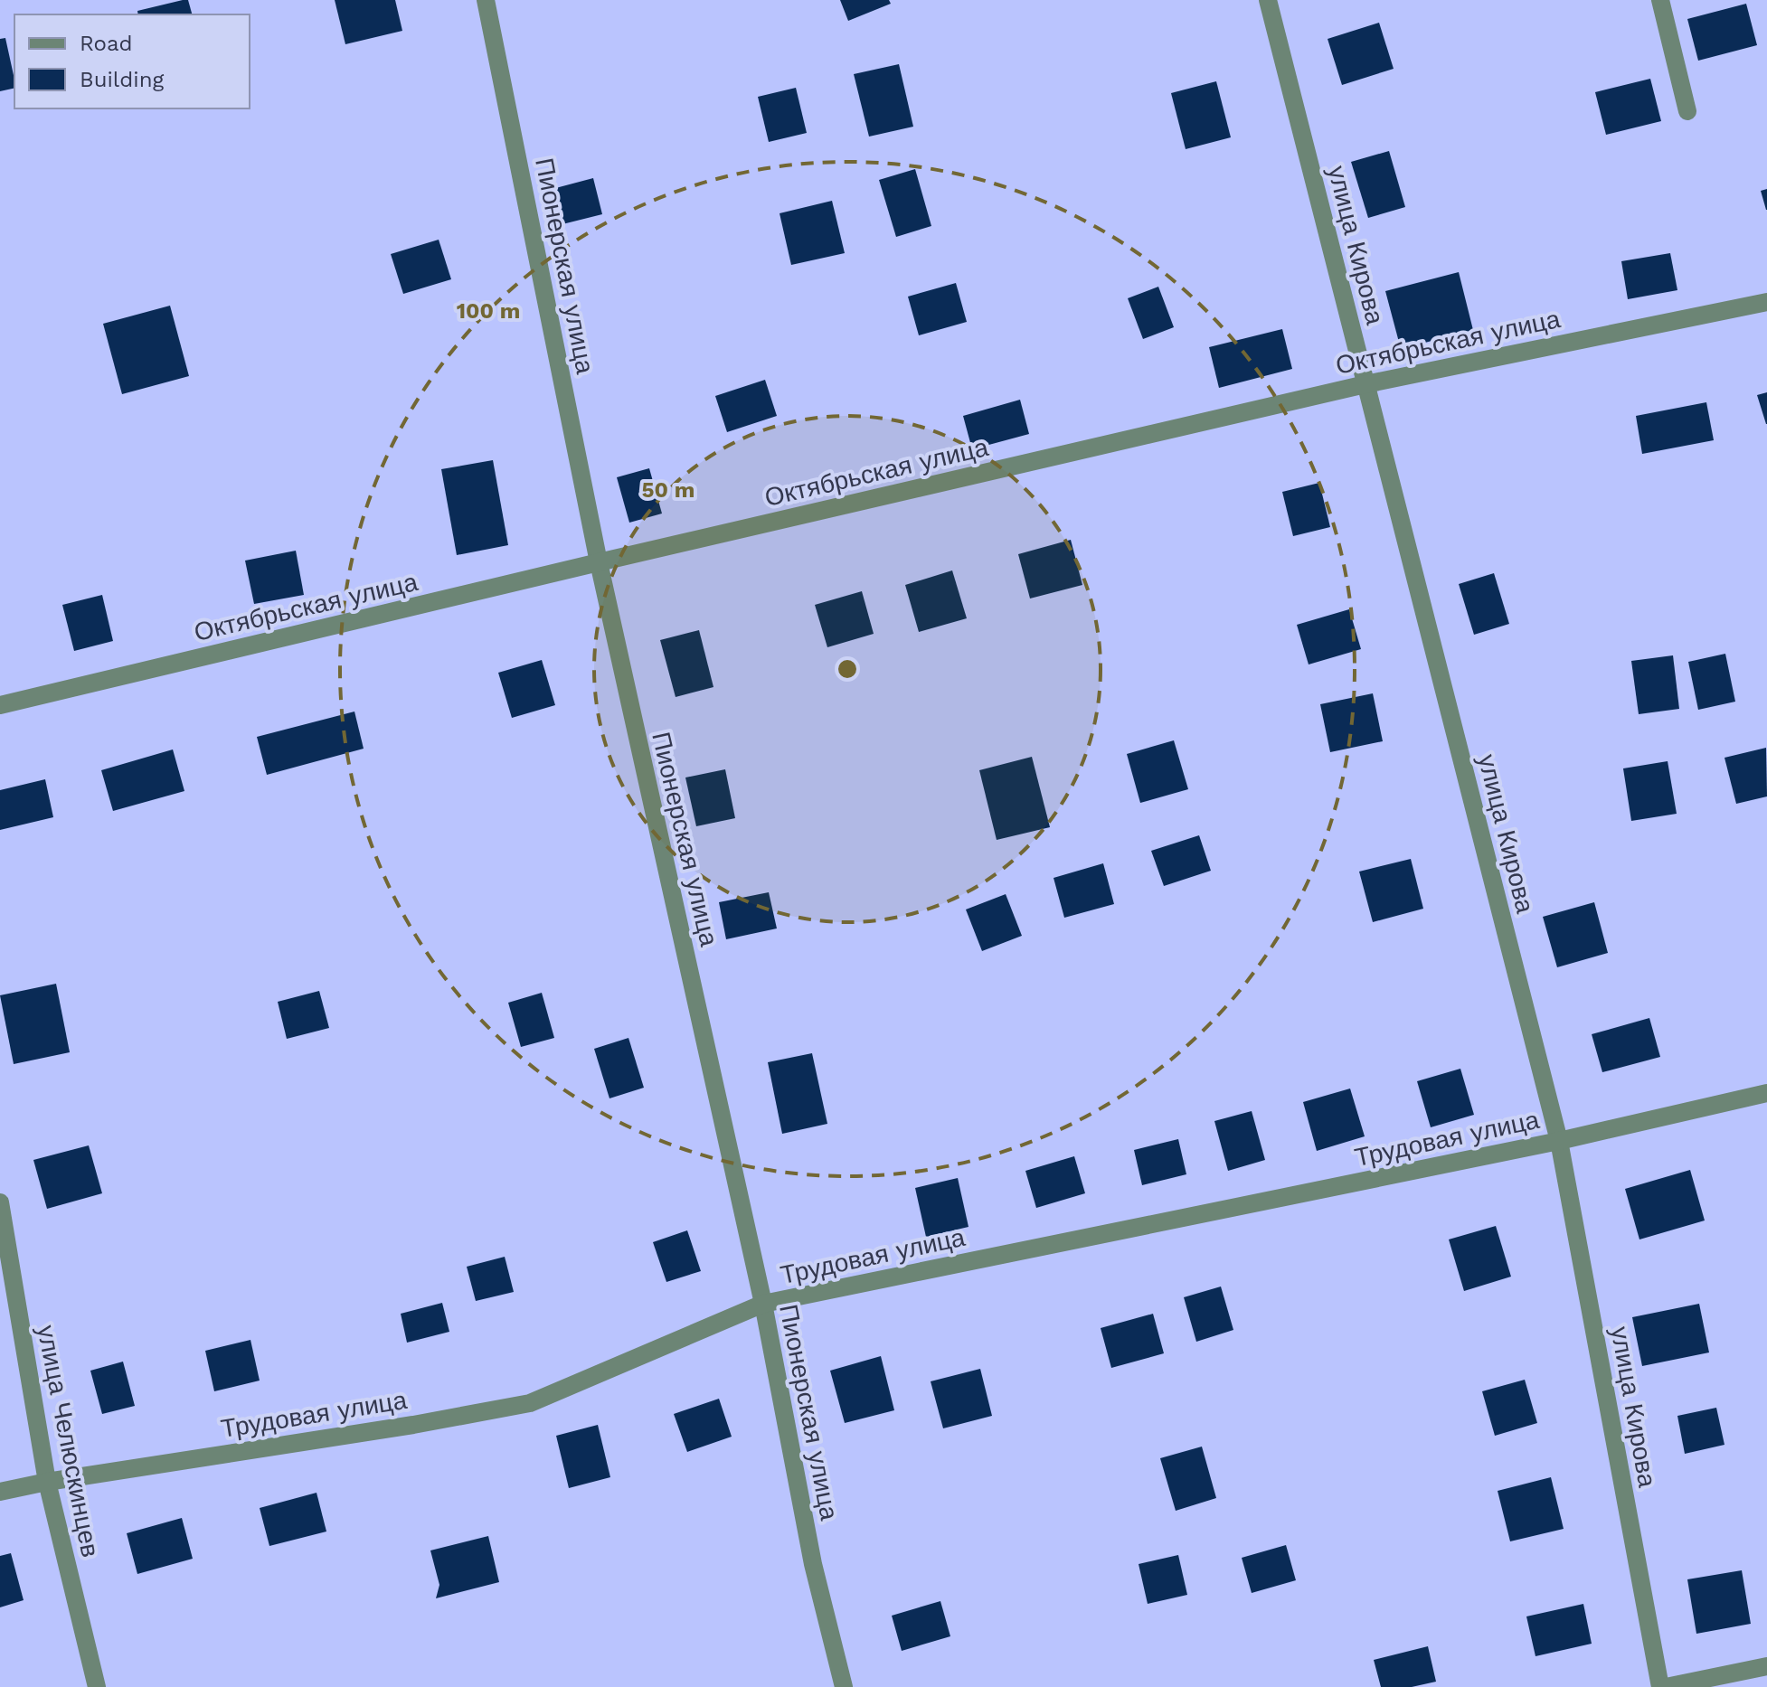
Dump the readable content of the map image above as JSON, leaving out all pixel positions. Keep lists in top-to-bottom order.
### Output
{
  "streets": {
    "street": [
      "улица Кирова",
      "Пионерская улица",
      "Октябрьская улица",
      "Трудовая улица",
      "улица Челюскинцев"
    ]
  },
  "crossings": [
    ["улица Кирова", "Октябрьская улица"],
    ["улица Кирова", "Трудовая улица"],
    ["Пионерская улица", "Октябрьская улица"],
    ["Пионерская улица", "Трудовая улица"],
    ["Трудовая улица", "улица Челюскинцев"]
  ],
  "legend": ["Road", "Building"],
  "rings": ["100 m", "50 m"]
}
